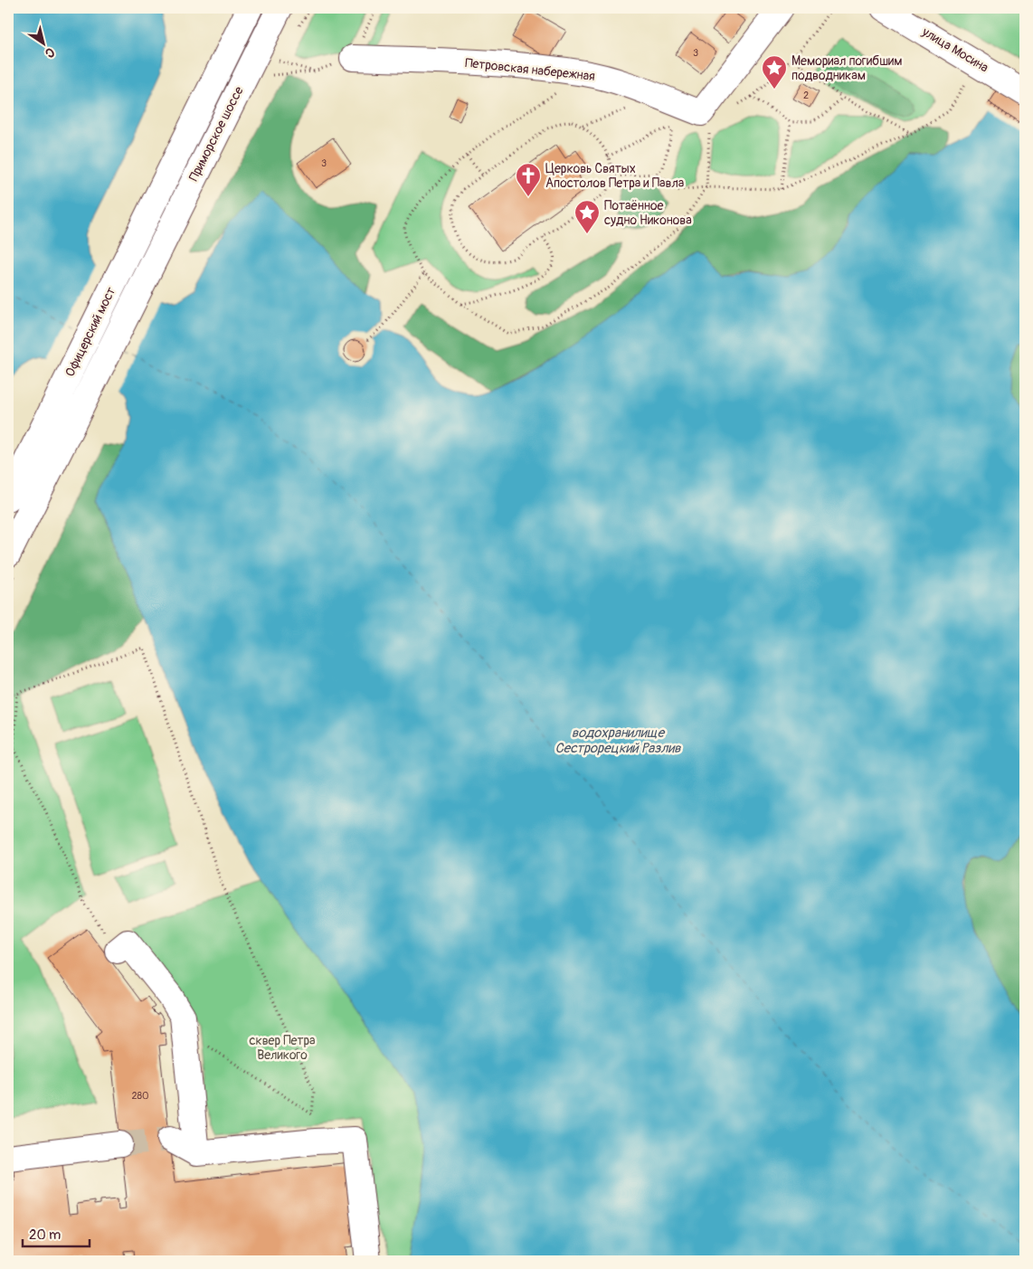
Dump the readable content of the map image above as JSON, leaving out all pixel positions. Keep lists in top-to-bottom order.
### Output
{
  "streets": {
    "main road": [
      "улица Мосина",
      "Петровская набережная",
      "Приморское шоссе",
      "Офицерский мост"
    ]
  },
  "crossings": [
    ["Приморское шоссе", "Офицерский мост"]
  ],
  "water": ["водохранилище Сестрорецкий Разлив"],
  "parks": ["сквер Петра Великого"],
  "places": {
    "place": ["Мемориал погибшим подводникам", "Потаённое судно Никонова"],
    "church": ["Церковь Святых Апостолов Петра и Павла"]
  },
  "house_numbers": [
    "3",
    "2",
    "3",
    "280"
  ],
  "scale_bar": "20 m",
  "north": "bottom right"
}
